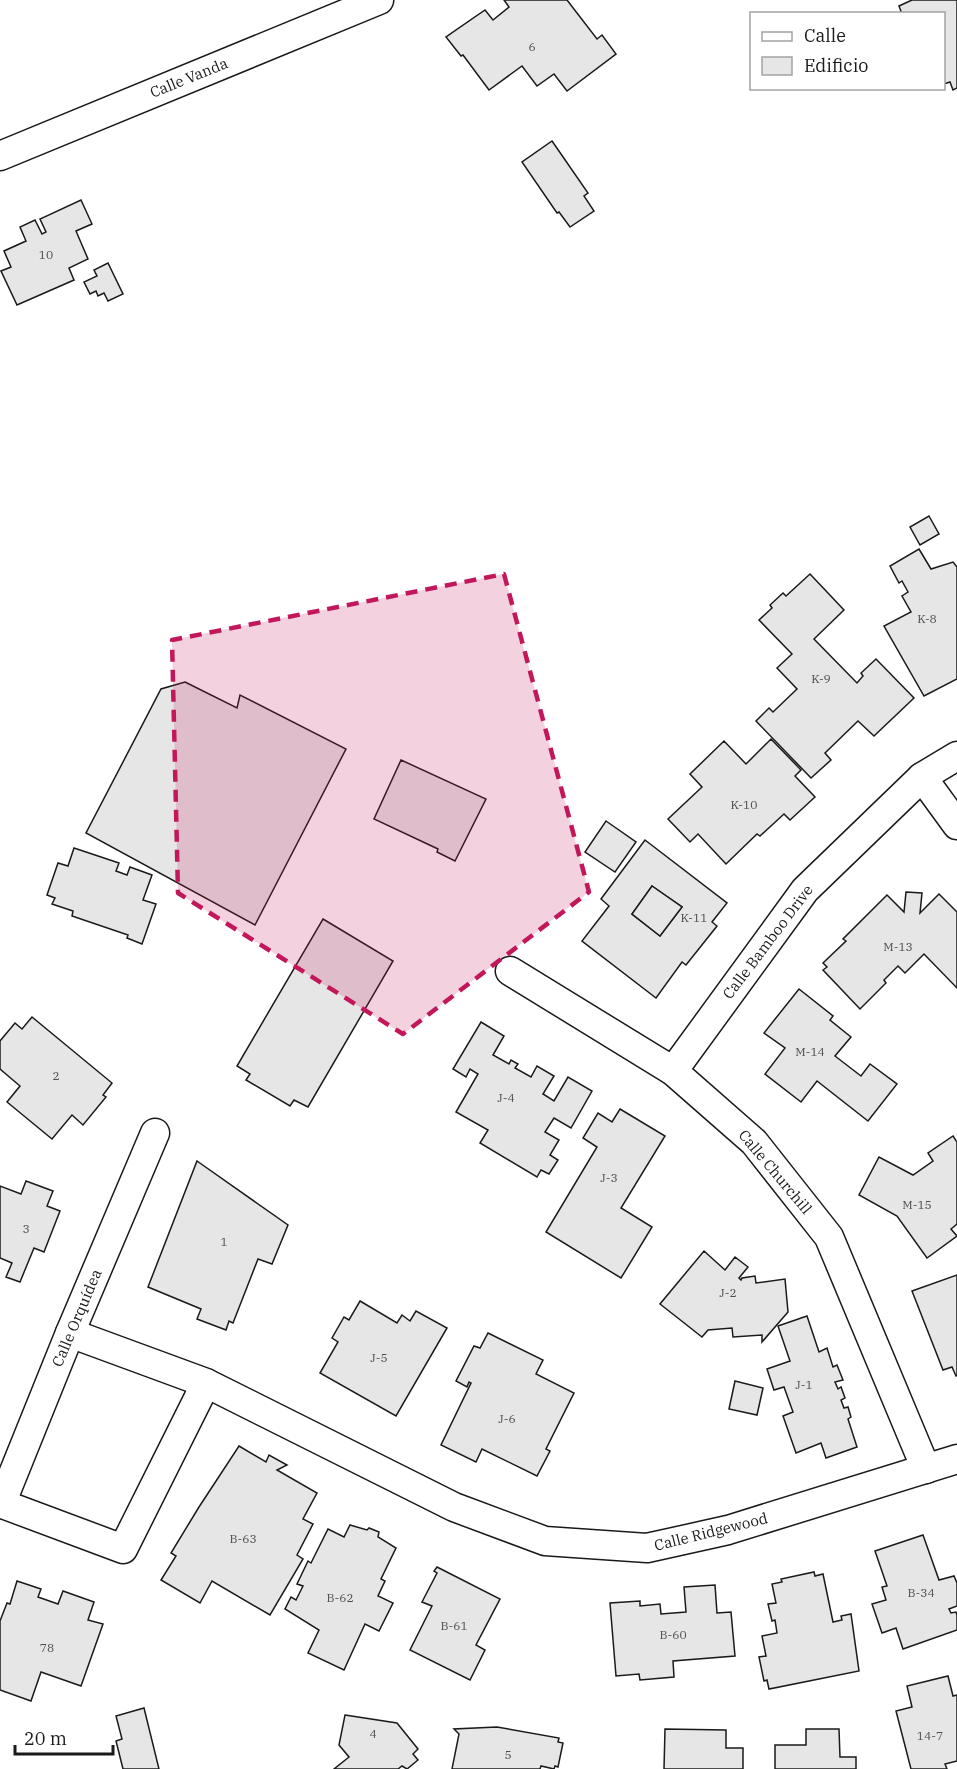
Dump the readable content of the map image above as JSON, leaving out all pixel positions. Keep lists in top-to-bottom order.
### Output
{
  "streets": {
    "street": [
      "Calle Vanda",
      "Calle Bamboo Drive",
      "Calle Churchill",
      "Calle Orquídea",
      "Calle Ridgewood"
    ]
  },
  "crossings": [
    ["Calle Bamboo Drive", "Calle Churchill"],
    ["Calle Churchill", "Calle Ridgewood"],
    ["Calle Orquídea", "Calle Ridgewood"]
  ],
  "house_numbers": [
    "6",
    "10",
    "K-8",
    "K-9",
    "K-10",
    "K-11",
    "M-13",
    "M-14",
    "2",
    "J-4",
    "J-3",
    "M-15",
    "3",
    "1",
    "J-2",
    "J-5",
    "J-1",
    "J-6",
    "B-63",
    "B-34",
    "B-62",
    "B-61",
    "B-60",
    "78",
    "4",
    "14-7",
    "5"
  ],
  "legend": ["Calle", "Edificio"],
  "scale_bar": "20 m"
}
